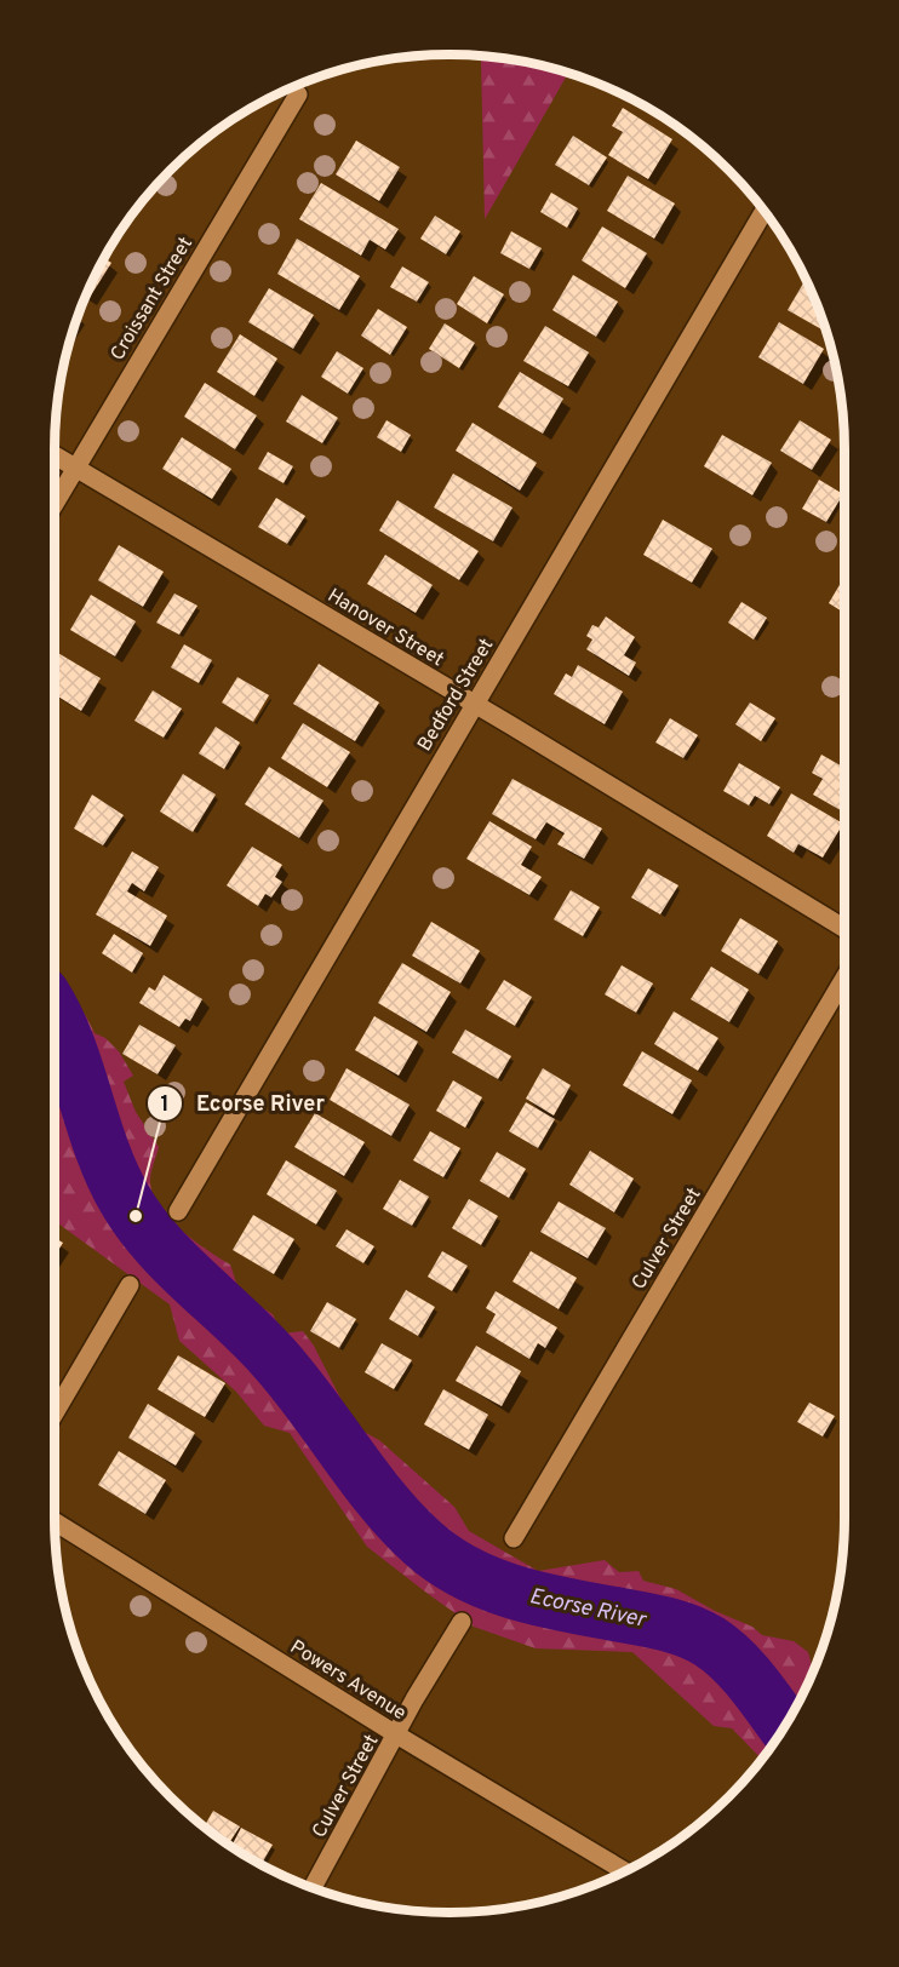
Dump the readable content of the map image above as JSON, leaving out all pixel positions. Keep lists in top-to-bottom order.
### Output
{
  "streets": {
    "street": [
      "Croissant Street",
      "Hanover Street",
      "Bedford Street",
      "Culver Street",
      "Powers Avenue"
    ]
  },
  "crossings": [
    ["Croissant Street", "Hanover Street"],
    ["Hanover Street", "Bedford Street"],
    ["Culver Street", "Powers Avenue"]
  ],
  "water": ["Ecorse River"],
  "places": ["Ecorse River"]
}
